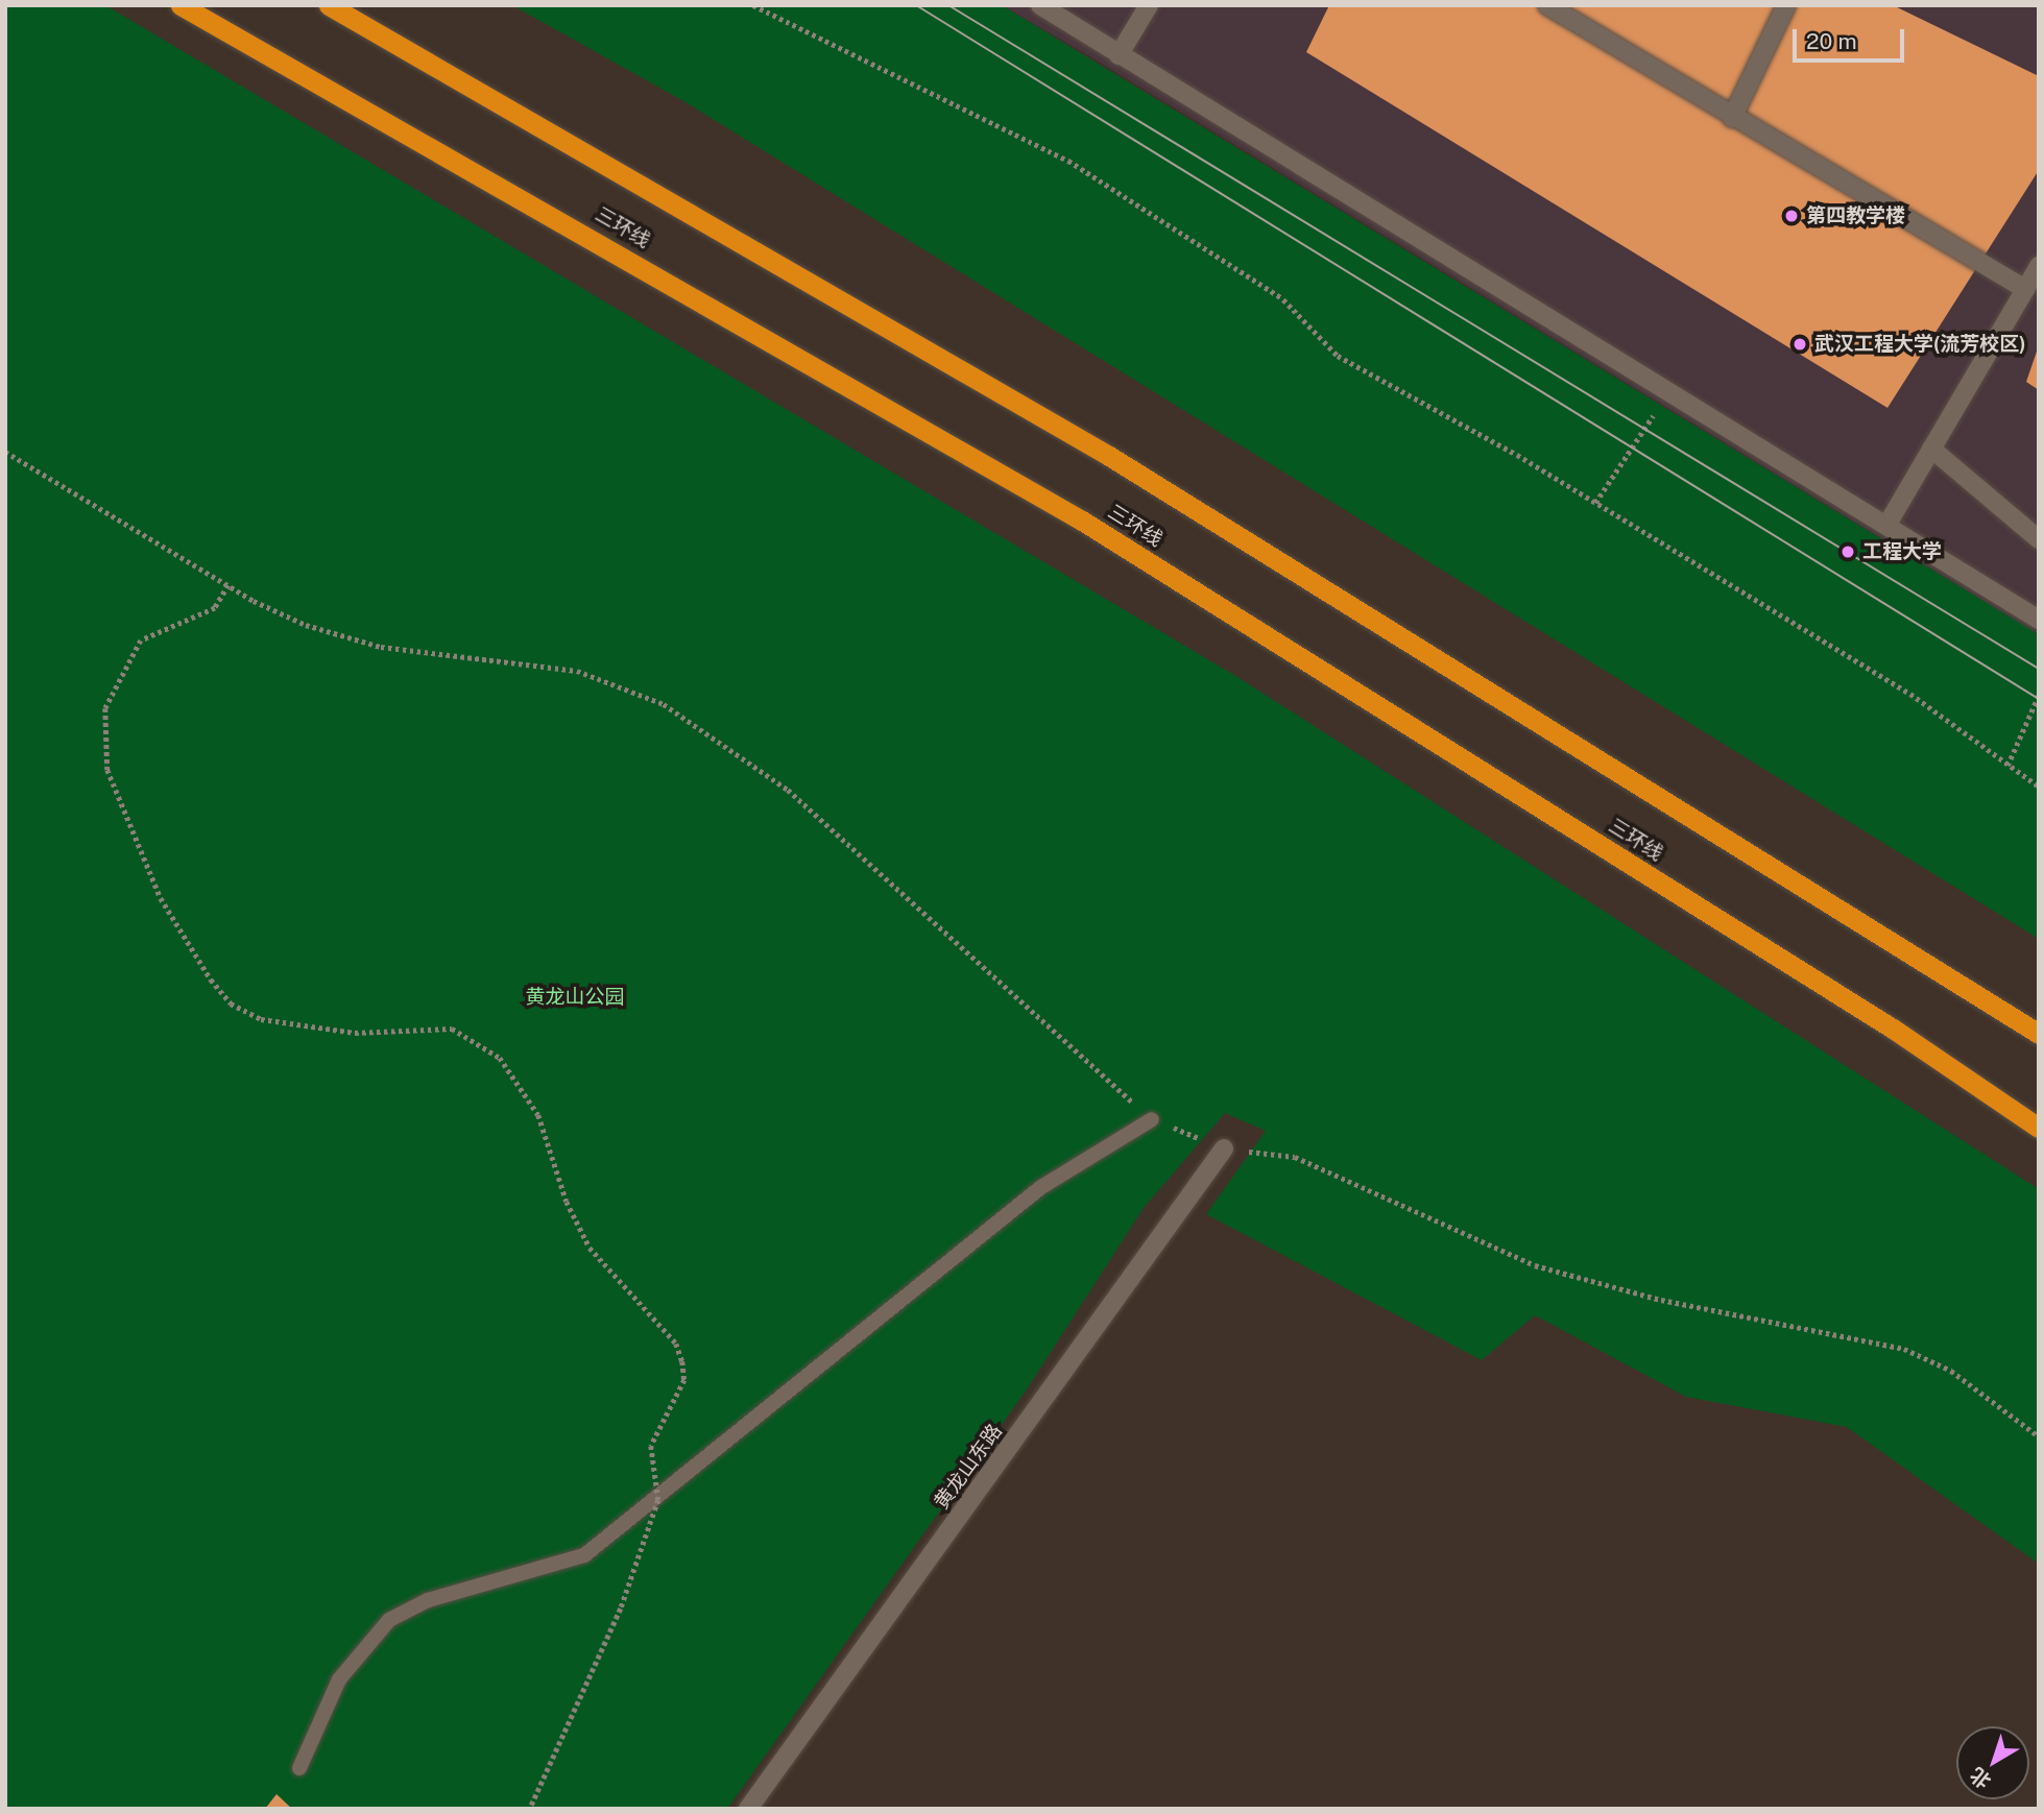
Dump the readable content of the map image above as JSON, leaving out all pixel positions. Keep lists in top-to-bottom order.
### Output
{
  "streets": {
    "highway": ["三环线"],
    "street": ["黄龙山东路"]
  },
  "parks": ["黄龙山公园"],
  "places": ["第四教学楼", "武汉工程大学(流芳校区)", "工程大学"],
  "scale_bar": "20 m",
  "north": "bottom left"
}
